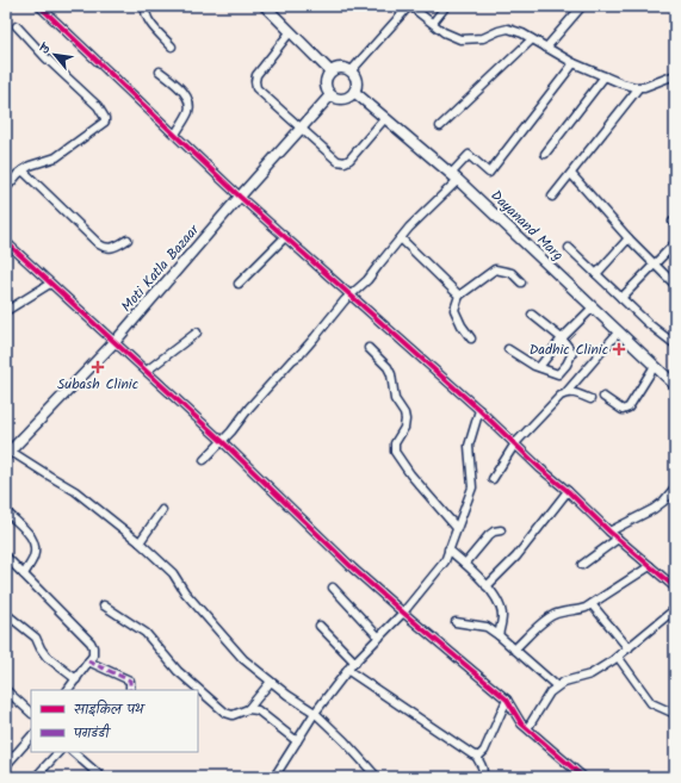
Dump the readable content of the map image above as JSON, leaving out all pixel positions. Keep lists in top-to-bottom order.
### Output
{
  "streets": {
    "street": ["Dayanand Marg", "Moti Katla Bazaar"]
  },
  "crossings": [
    ["Dayanand Marg", "Moti Katla Bazaar"]
  ],
  "places": {
    "health": ["Dadhic Clinic", "Subash Clinic"]
  },
  "legend": ["साइकिल पथ", "पगडंडी"],
  "north": "top left"
}
